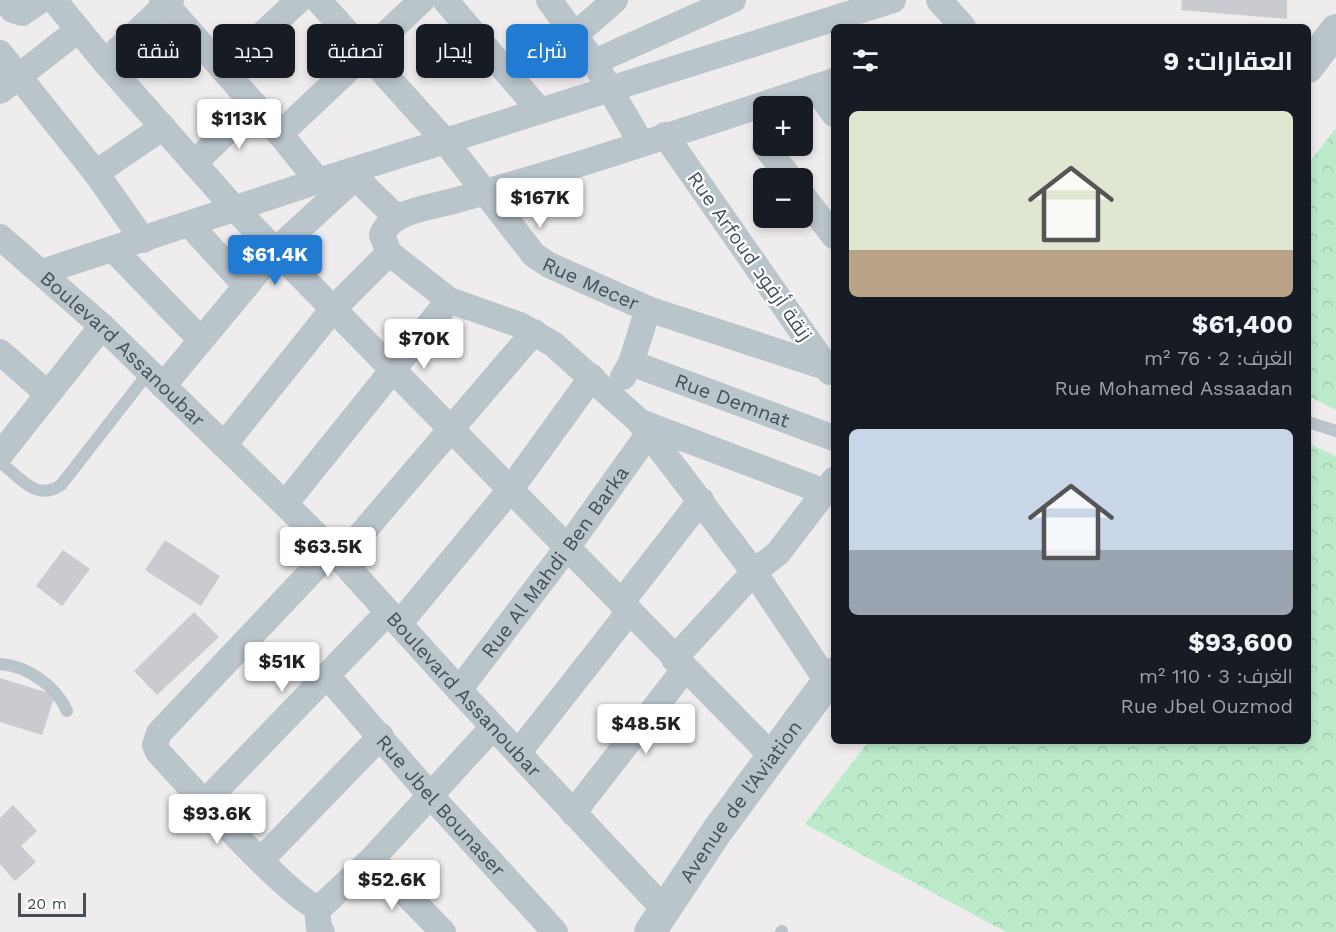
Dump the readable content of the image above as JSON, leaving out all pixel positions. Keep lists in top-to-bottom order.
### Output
{
  "streets": {
    "street": [
      "Rue Arfoud زنقة أرفود",
      "Rue Mecer",
      "Boulevard Assanoubar",
      "Rue Demnat",
      "Rue Al Mahdi Ben Barka",
      "Avenue de l'Aviation",
      "Rue Jbel Bounaser"
    ]
  },
  "crossings": [
    ["Rue Arfoud زنقة أرفود", "Rue Mecer"],
    ["Boulevard Assanoubar", "Rue Al Mahdi Ben Barka"],
    ["Boulevard Assanoubar", "Avenue de l'Aviation"]
  ],
  "scale_bar": "20 m",
  "page": {
    "chip": [
      "شراء",
      "إيجار",
      "تصفية",
      "جديد",
      "شقة"
    ],
    "heading": "العقارات: 9",
    "map_buttons": ["+", "−"],
    "list": [
      {
        "name": "$61,400",
        "note": "الغرف: 2 · 76 m² · Rue Mohamed Assaadan"
      },
      {
        "name": "$93,600",
        "note": "الغرف: 3 · 110 m² · Rue Jbel Ouzmod"
      }
    ],
    "price": [
      "$113K",
      "$167K",
      "$61.4K",
      "$70K",
      "$63.5K",
      "$51K",
      "$48.5K",
      "$93.6K",
      "$52.6K"
    ],
    "scale": "20 m"
  }
}
